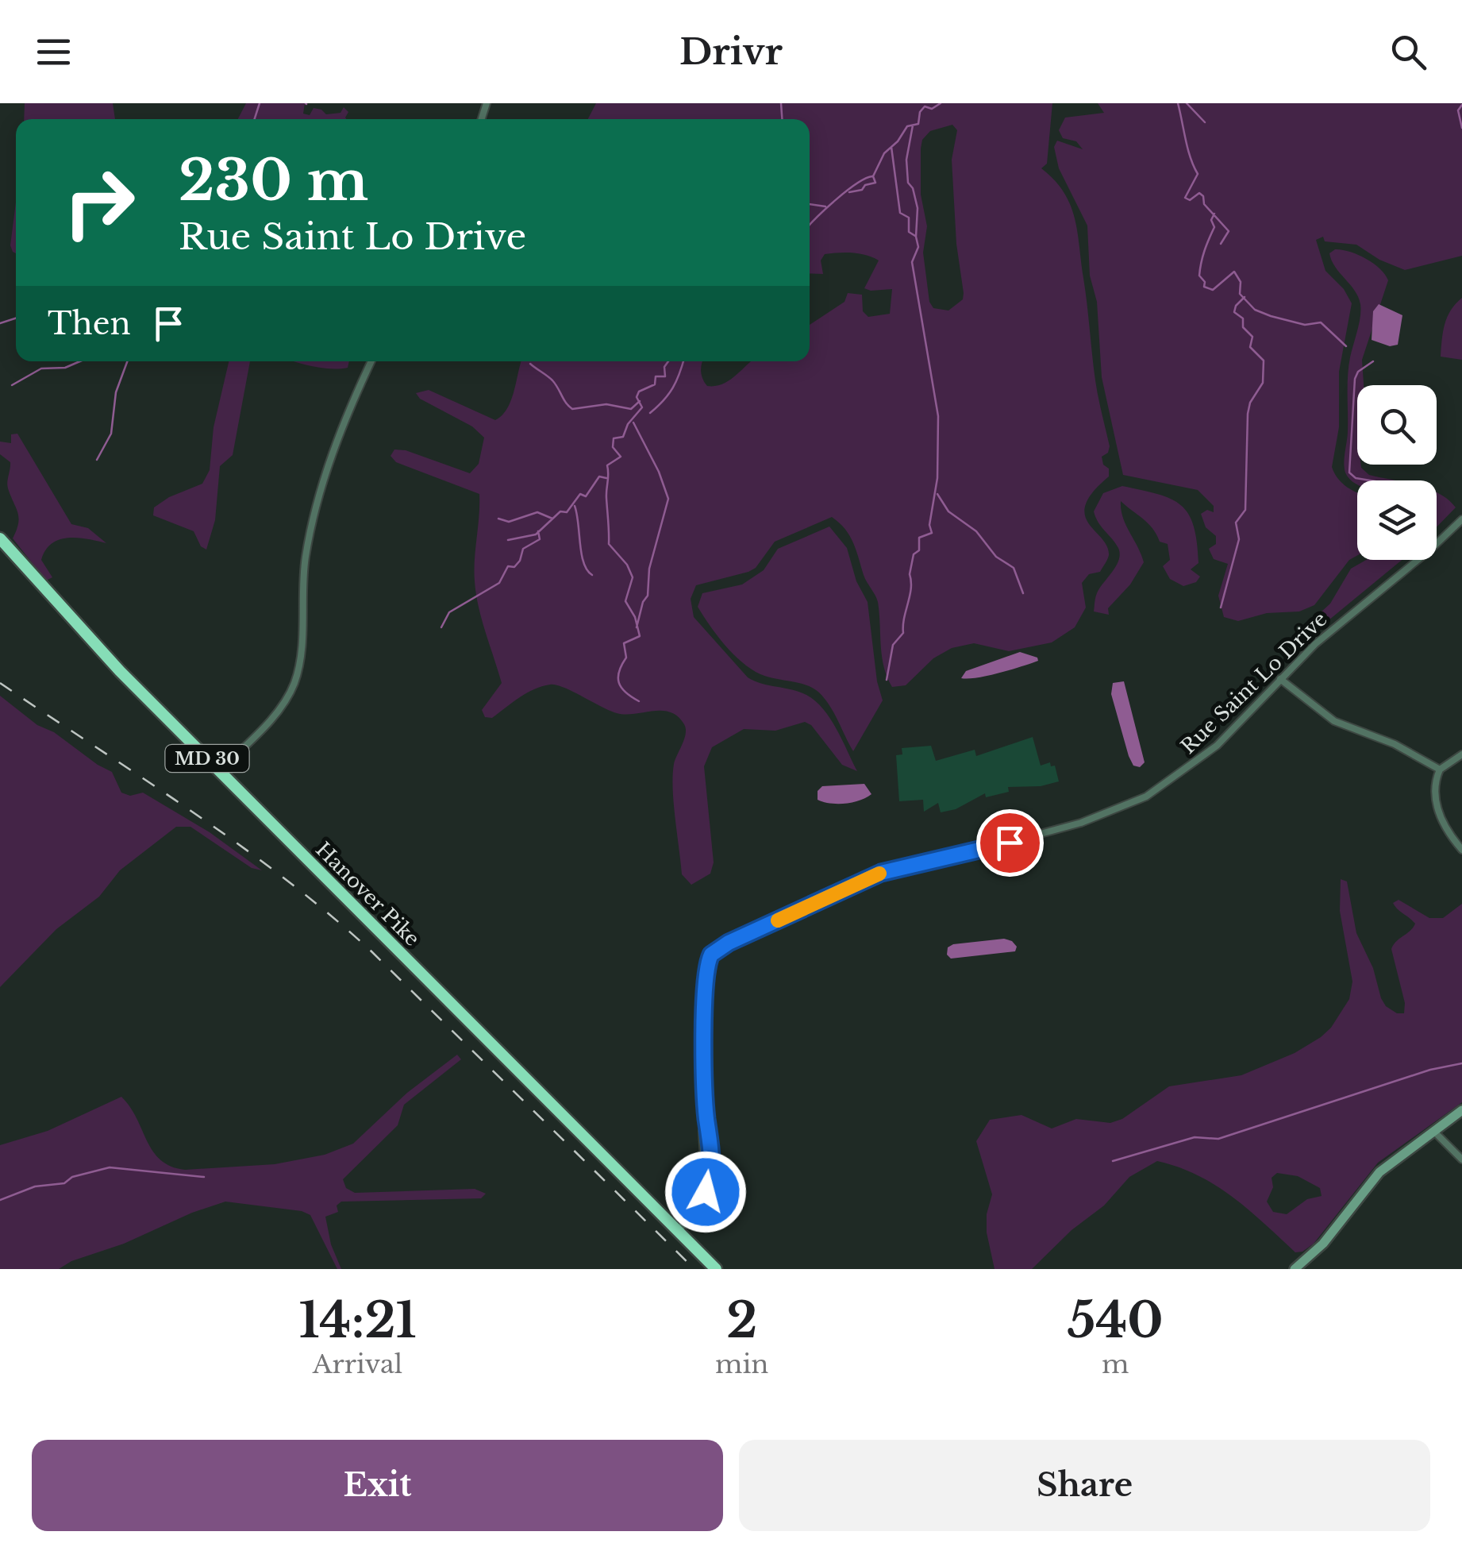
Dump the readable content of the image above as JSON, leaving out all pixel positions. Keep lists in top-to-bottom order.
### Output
{
  "streets": {
    "highway": ["MD 30", "Hanover Pike"],
    "street": ["Rue Saint Lo Drive"]
  },
  "crossings": [
    ["Rue Saint Lo Drive", "Hanover Pike"]
  ],
  "page": {
    "header": "Drivr",
    "turn": ["230 m", "Rue Saint Lo Drive"],
    "then": "Then",
    "eta": [
      "14:21",
      "Arrival",
      "2",
      "min",
      "540",
      "m"
    ],
    "buttons": ["Exit", "Share"]
  }
}
